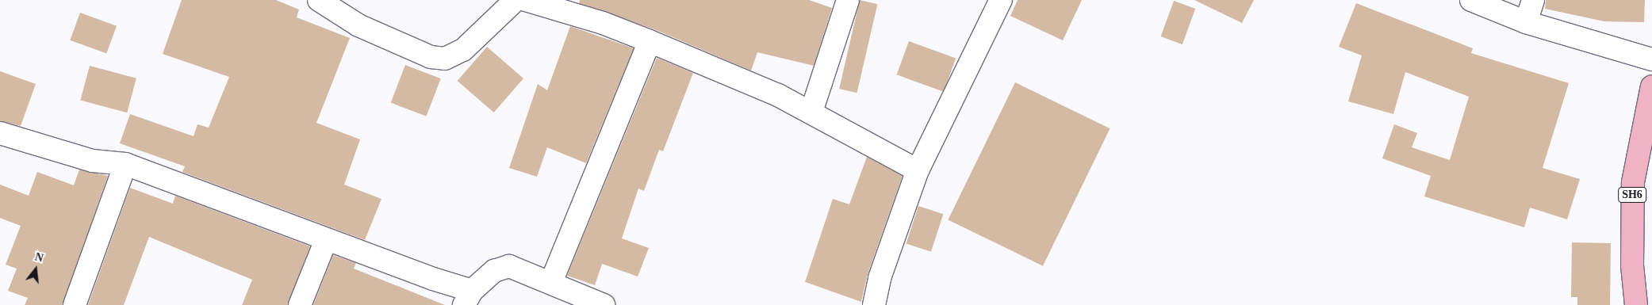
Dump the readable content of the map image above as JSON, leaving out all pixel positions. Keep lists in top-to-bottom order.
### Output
{
  "streets": {
    "main road": ["SH6"]
  },
  "north": "top"
}
